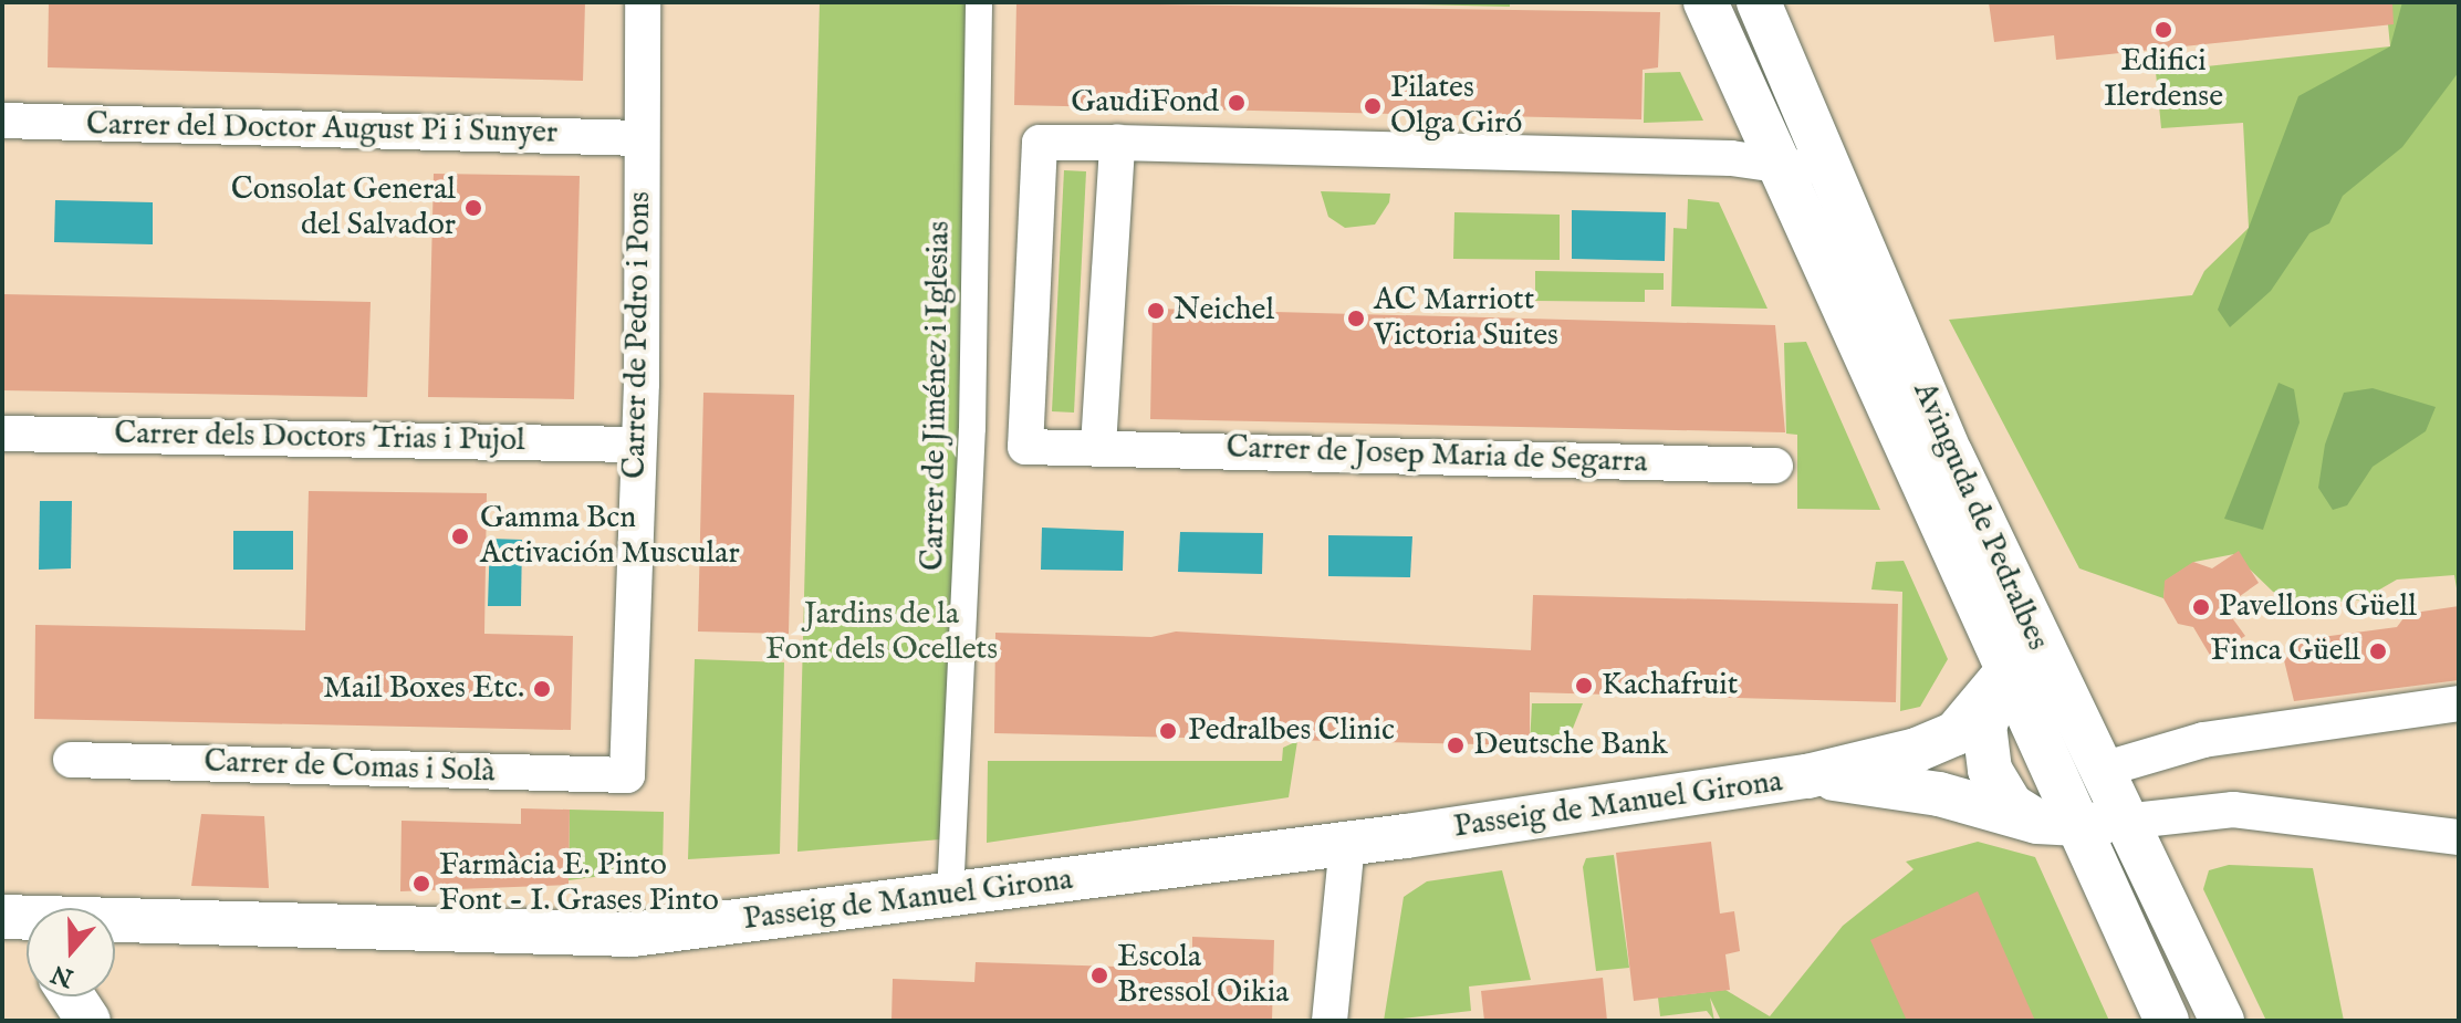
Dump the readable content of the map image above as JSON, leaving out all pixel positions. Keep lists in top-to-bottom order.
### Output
{
  "streets": {
    "street": [
      "Carrer del Doctor August Pi i Sunyer",
      "Carrer de Pedro i Pons",
      "Carrer de Jiménez i Iglesias",
      "Carrer dels Doctors Trias i Pujol",
      "Carrer de Josep Maria de Segarra",
      "Avinguda de Pedralbes",
      "Carrer de Comas i Solà",
      "Passeig de Manuel Girona"
    ]
  },
  "crossings": [
    ["Carrer del Doctor August Pi i Sunyer", "Carrer de Pedro i Pons"],
    ["Carrer de Pedro i Pons", "Carrer dels Doctors Trias i Pujol"],
    ["Carrer de Pedro i Pons", "Carrer de Comas i Solà"],
    ["Carrer de Jiménez i Iglesias", "Passeig de Manuel Girona"]
  ],
  "parks": ["Jardins de la Font dels Ocellets"],
  "places": [
    "Edifici Ilerdense",
    "GaudiFond",
    "Pilates Olga Giró",
    "Consolat General del Salvador",
    "Neichel",
    "AC Marriott Victoria Suites",
    "Gamma Bcn Activación Muscular",
    "Pavellons Güell",
    "Finca Güell",
    "Kachafruit",
    "Mail Boxes Etc.",
    "Pedralbes Clinic",
    "Deutsche Bank",
    "Farmàcia E. Pinto Font - I. Grases Pinto",
    "Escola Bressol Oikia"
  ],
  "north": "bottom"
}
